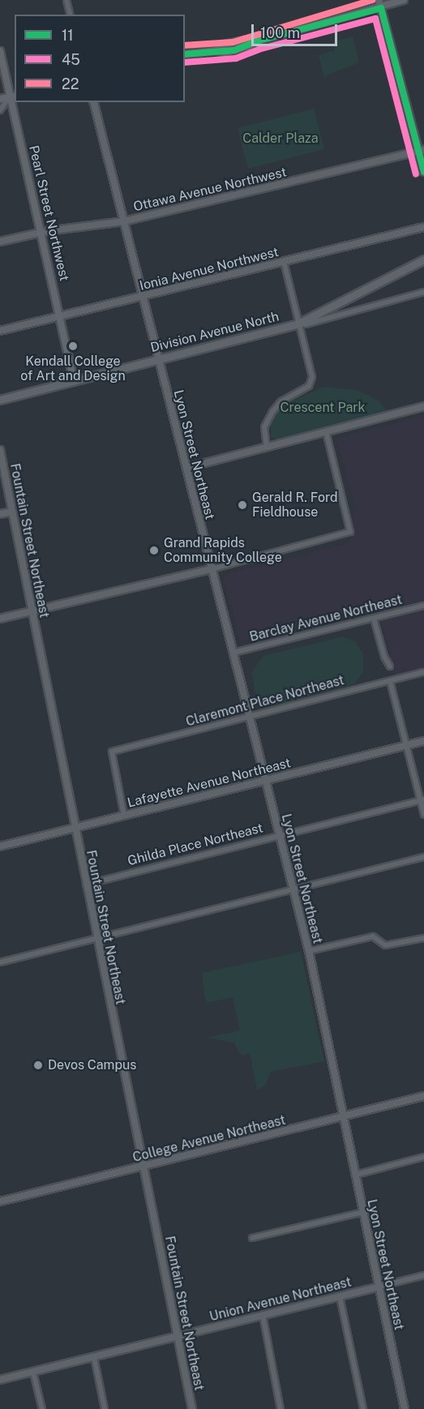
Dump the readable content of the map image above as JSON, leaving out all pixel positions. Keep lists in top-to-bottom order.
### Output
{
  "streets": {
    "main road": ["Pearl Street Northwest", "Division Avenue North"],
    "street": [
      "Ottawa Avenue Northwest",
      "Ionia Avenue Northwest",
      "Lyon Street Northeast",
      "Fountain Street Northeast",
      "Barclay Avenue Northeast",
      "Claremont Place Northeast",
      "Lafayette Avenue Northeast",
      "Ghilda Place Northeast",
      "College Avenue Northeast",
      "Union Avenue Northeast"
    ]
  },
  "crossings": [
    ["Ottawa Avenue Northwest", "Pearl Street Northwest"],
    ["Ottawa Avenue Northwest", "Lyon Street Northeast"],
    ["Pearl Street Northwest", "Ionia Avenue Northwest"],
    ["Pearl Street Northwest", "Division Avenue North"],
    ["Ionia Avenue Northwest", "Lyon Street Northeast"],
    ["Division Avenue North", "Lyon Street Northeast"],
    ["Lyon Street Northeast", "Barclay Avenue Northeast"],
    ["Lyon Street Northeast", "Claremont Place Northeast"],
    ["Lyon Street Northeast", "Lafayette Avenue Northeast"],
    ["Lyon Street Northeast", "Ghilda Place Northeast"],
    ["Lyon Street Northeast", "College Avenue Northeast"],
    ["Lyon Street Northeast", "Union Avenue Northeast"],
    ["Fountain Street Northeast", "Lafayette Avenue Northeast"],
    ["Fountain Street Northeast", "Ghilda Place Northeast"],
    ["Fountain Street Northeast", "College Avenue Northeast"],
    ["Fountain Street Northeast", "Union Avenue Northeast"],
    ["Claremont Place Northeast", "Lafayette Avenue Northeast"]
  ],
  "parks": ["Calder Plaza", "Crescent Park"],
  "places": [
    "Kendall College of Art and Design",
    "Gerald R. Ford Fieldhouse",
    "Grand Rapids Community College",
    "Devos Campus"
  ],
  "lines": ["transit line 22", "transit line 11", "transit line 45"],
  "legend": ["11", "45", "22"],
  "scale_bar": "100 m"
}
